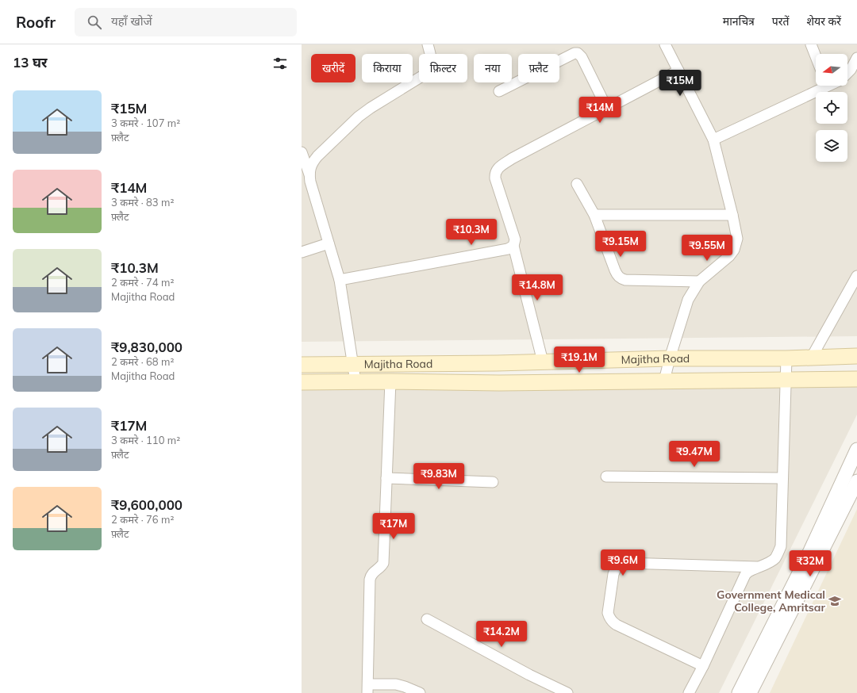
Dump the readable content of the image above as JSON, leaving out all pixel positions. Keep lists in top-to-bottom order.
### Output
{
  "streets": {
    "main road": ["Majitha Road"]
  },
  "places": {
    "school or university": ["Government Medical College, Amritsar"]
  },
  "north": "left",
  "page": {
    "header": "Roofr",
    "search": "यहाँ खोजें",
    "nav": ["मानचित्र", "परतें", "शेयर करें"],
    "heading": "13 घर",
    "chip": [
      "खरीदें",
      "किराया",
      "फ़िल्टर",
      "नया",
      "फ़्लैट"
    ],
    "price": [
      "₹15M",
      "₹14M",
      "₹10.3M",
      "₹9.15M",
      "₹9.55M",
      "₹14.8M",
      "₹19.1M",
      "₹9.47M",
      "₹9.83M",
      "₹17M",
      "₹9.6M",
      "₹32M",
      "₹14.2M"
    ],
    "list": [
      {
        "name": "₹15M",
        "note": "3 कमरे · 107 m² · फ़्लैट"
      },
      {
        "name": "₹14M",
        "note": "3 कमरे · 83 m² · फ़्लैट"
      },
      {
        "name": "₹10.3M",
        "note": "2 कमरे · 74 m² · Majitha Road"
      },
      {
        "name": "₹9,830,000",
        "note": "2 कमरे · 68 m² · Majitha Road"
      },
      {
        "name": "₹17M",
        "note": "3 कमरे · 110 m² · फ़्लैट"
      },
      {
        "name": "₹9,600,000",
        "note": "2 कमरे · 76 m² · फ़्लैट"
      }
    ]
  }
}
